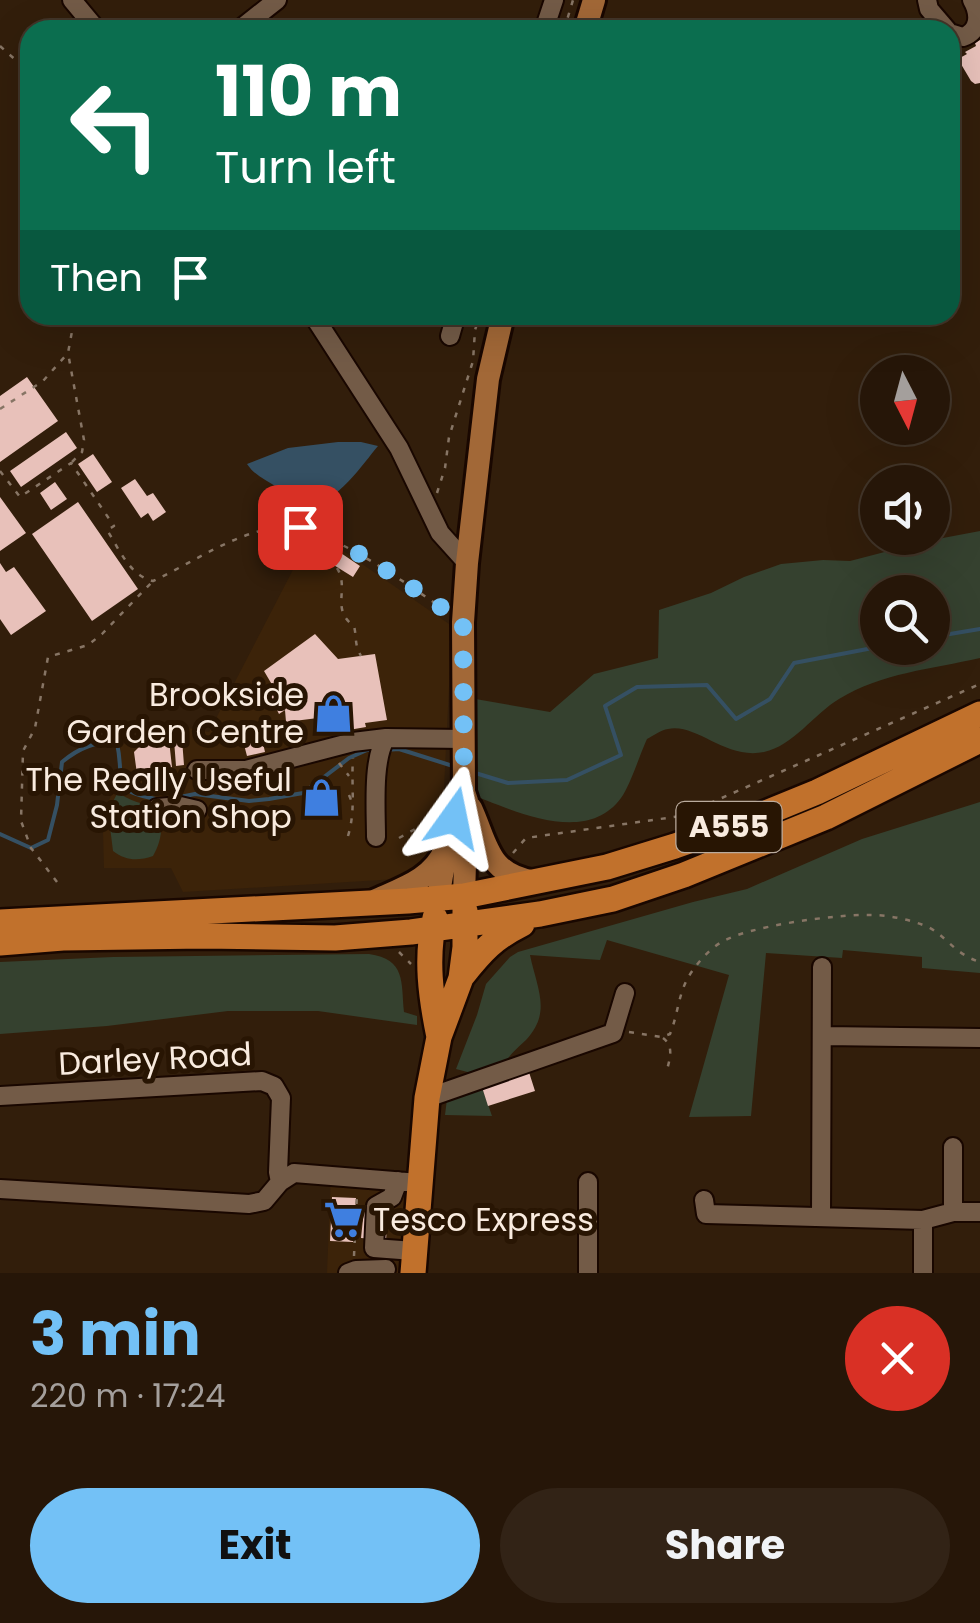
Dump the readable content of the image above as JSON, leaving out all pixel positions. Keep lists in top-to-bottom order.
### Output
{
  "streets": {
    "highway": ["A555"],
    "street": ["Darley Road"]
  },
  "places": {
    "shop": ["Brookside Garden Centre", "The Really Useful Station Shop"],
    "supermarket": ["Tesco Express"]
  },
  "north": "bottom",
  "page": {
    "turn": ["110 m", "Turn left"],
    "then": "Then",
    "heading": ["3 min", "220 m · 17:24"],
    "buttons": ["Exit", "Share"]
  }
}
